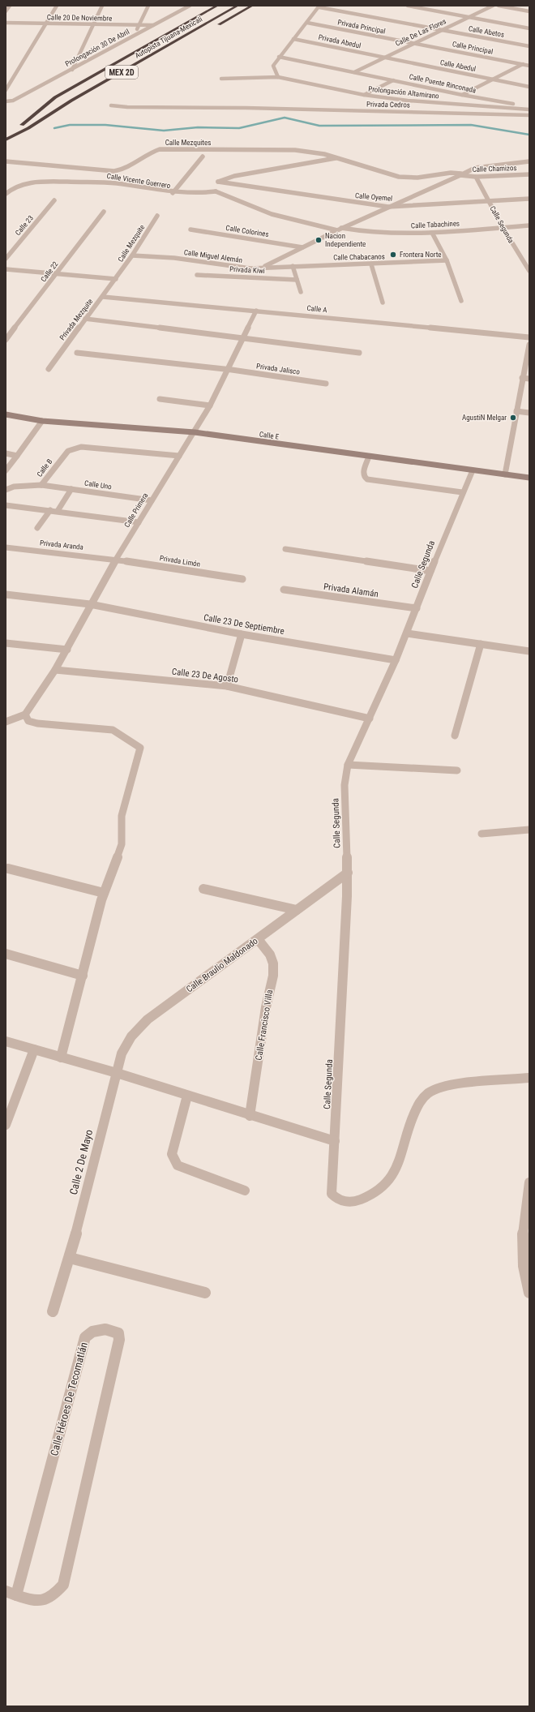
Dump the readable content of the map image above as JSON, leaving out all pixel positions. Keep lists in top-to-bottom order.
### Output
{
  "streets": {
    "highway": ["Autopista Tijuana-Mexicali", "MEX 2D"],
    "main road": ["Calle E"],
    "street": [
      "Calle 20 De Noviembre",
      "Privada Principal",
      "Calle Abetos",
      "Calle De Las Flores",
      "Privada Abedul",
      "Prolongación 30 De Abril",
      "Calle Principal",
      "Calle Abedul",
      "Calle Puente Rinconada",
      "Prolongación Altamirano",
      "Privada Cedros",
      "Calle Mezquites",
      "Calle Chamizos",
      "Calle Vicente Guerrero",
      "Calle Oyemel",
      "Calle Tabachines",
      "Calle Segunda",
      "Calle 23",
      "Calle Colorines",
      "Calle Mezquite",
      "Calle Miguel Alemán",
      "Calle Chabacanos",
      "Privada Kiwi",
      "Calle 22",
      "Calle A",
      "Privada Mezquite",
      "Privada Jalisco",
      "Calle B",
      "Calle Uno",
      "Calle Primera",
      "Privada Aranda",
      "Privada Limón",
      "Privada Alamán",
      "Calle 23 De Septiembre",
      "Calle 23 De Agosto",
      "Calle Braulio Maldonado",
      "Calle Francisco Villa",
      "Calle 2 De Mayo",
      "Calle Héroes De Tecomatlán"
    ]
  },
  "crossings": [
    ["Calle 20 De Noviembre", "Prolongación 30 De Abril"],
    ["Privada Principal", "Calle De Las Flores"],
    ["Privada Principal", "Calle Principal"],
    ["Calle Abetos", "Calle De Las Flores"],
    ["Calle De Las Flores", "Privada Abedul"],
    ["Calle De Las Flores", "Calle Principal"],
    ["Calle De Las Flores", "Calle Abedul"],
    ["Calle De Las Flores", "Calle Puente Rinconada"],
    ["Privada Abedul", "Calle Abedul"],
    ["Calle Mezquites", "Calle Chamizos"],
    ["Calle Mezquites", "Calle Oyemel"],
    ["Calle Chamizos", "Calle Segunda"],
    ["Calle Vicente Guerrero", "Calle Tabachines"],
    ["Calle Oyemel", "Calle Segunda"],
    ["Calle Tabachines", "Calle Segunda"],
    ["Calle Segunda", "Calle E"],
    ["Calle Segunda", "Privada Alamán"],
    ["Calle Segunda", "Calle 23 De Septiembre"],
    ["Calle Segunda", "Calle 23 De Agosto"],
    ["Calle Segunda", "Calle Braulio Maldonado"],
    ["Calle Mezquite", "Calle Miguel Alemán"],
    ["Calle Mezquite", "Privada Mezquite"],
    ["Calle Miguel Alemán", "Calle Chabacanos"],
    ["Calle A", "Privada Mezquite"],
    ["Calle A", "Calle Primera"],
    ["Privada Jalisco", "Calle Primera"],
    ["Calle E", "Calle Primera"],
    ["Calle B", "Calle Uno"],
    ["Calle B", "Calle Primera"],
    ["Calle Uno", "Calle Primera"],
    ["Calle Primera", "Privada Aranda"],
    ["Calle Primera", "Privada Limón"],
    ["Calle Primera", "Calle 23 De Septiembre"],
    ["Calle Primera", "Calle 23 De Agosto"],
    ["Privada Aranda", "Privada Limón"],
    ["Calle Braulio Maldonado", "Calle Francisco Villa"],
    ["Calle Braulio Maldonado", "Calle 2 De Mayo"]
  ],
  "places": ["Nacion Independiente", "Frontera Norte", "AgustiN Melgar"]
}
